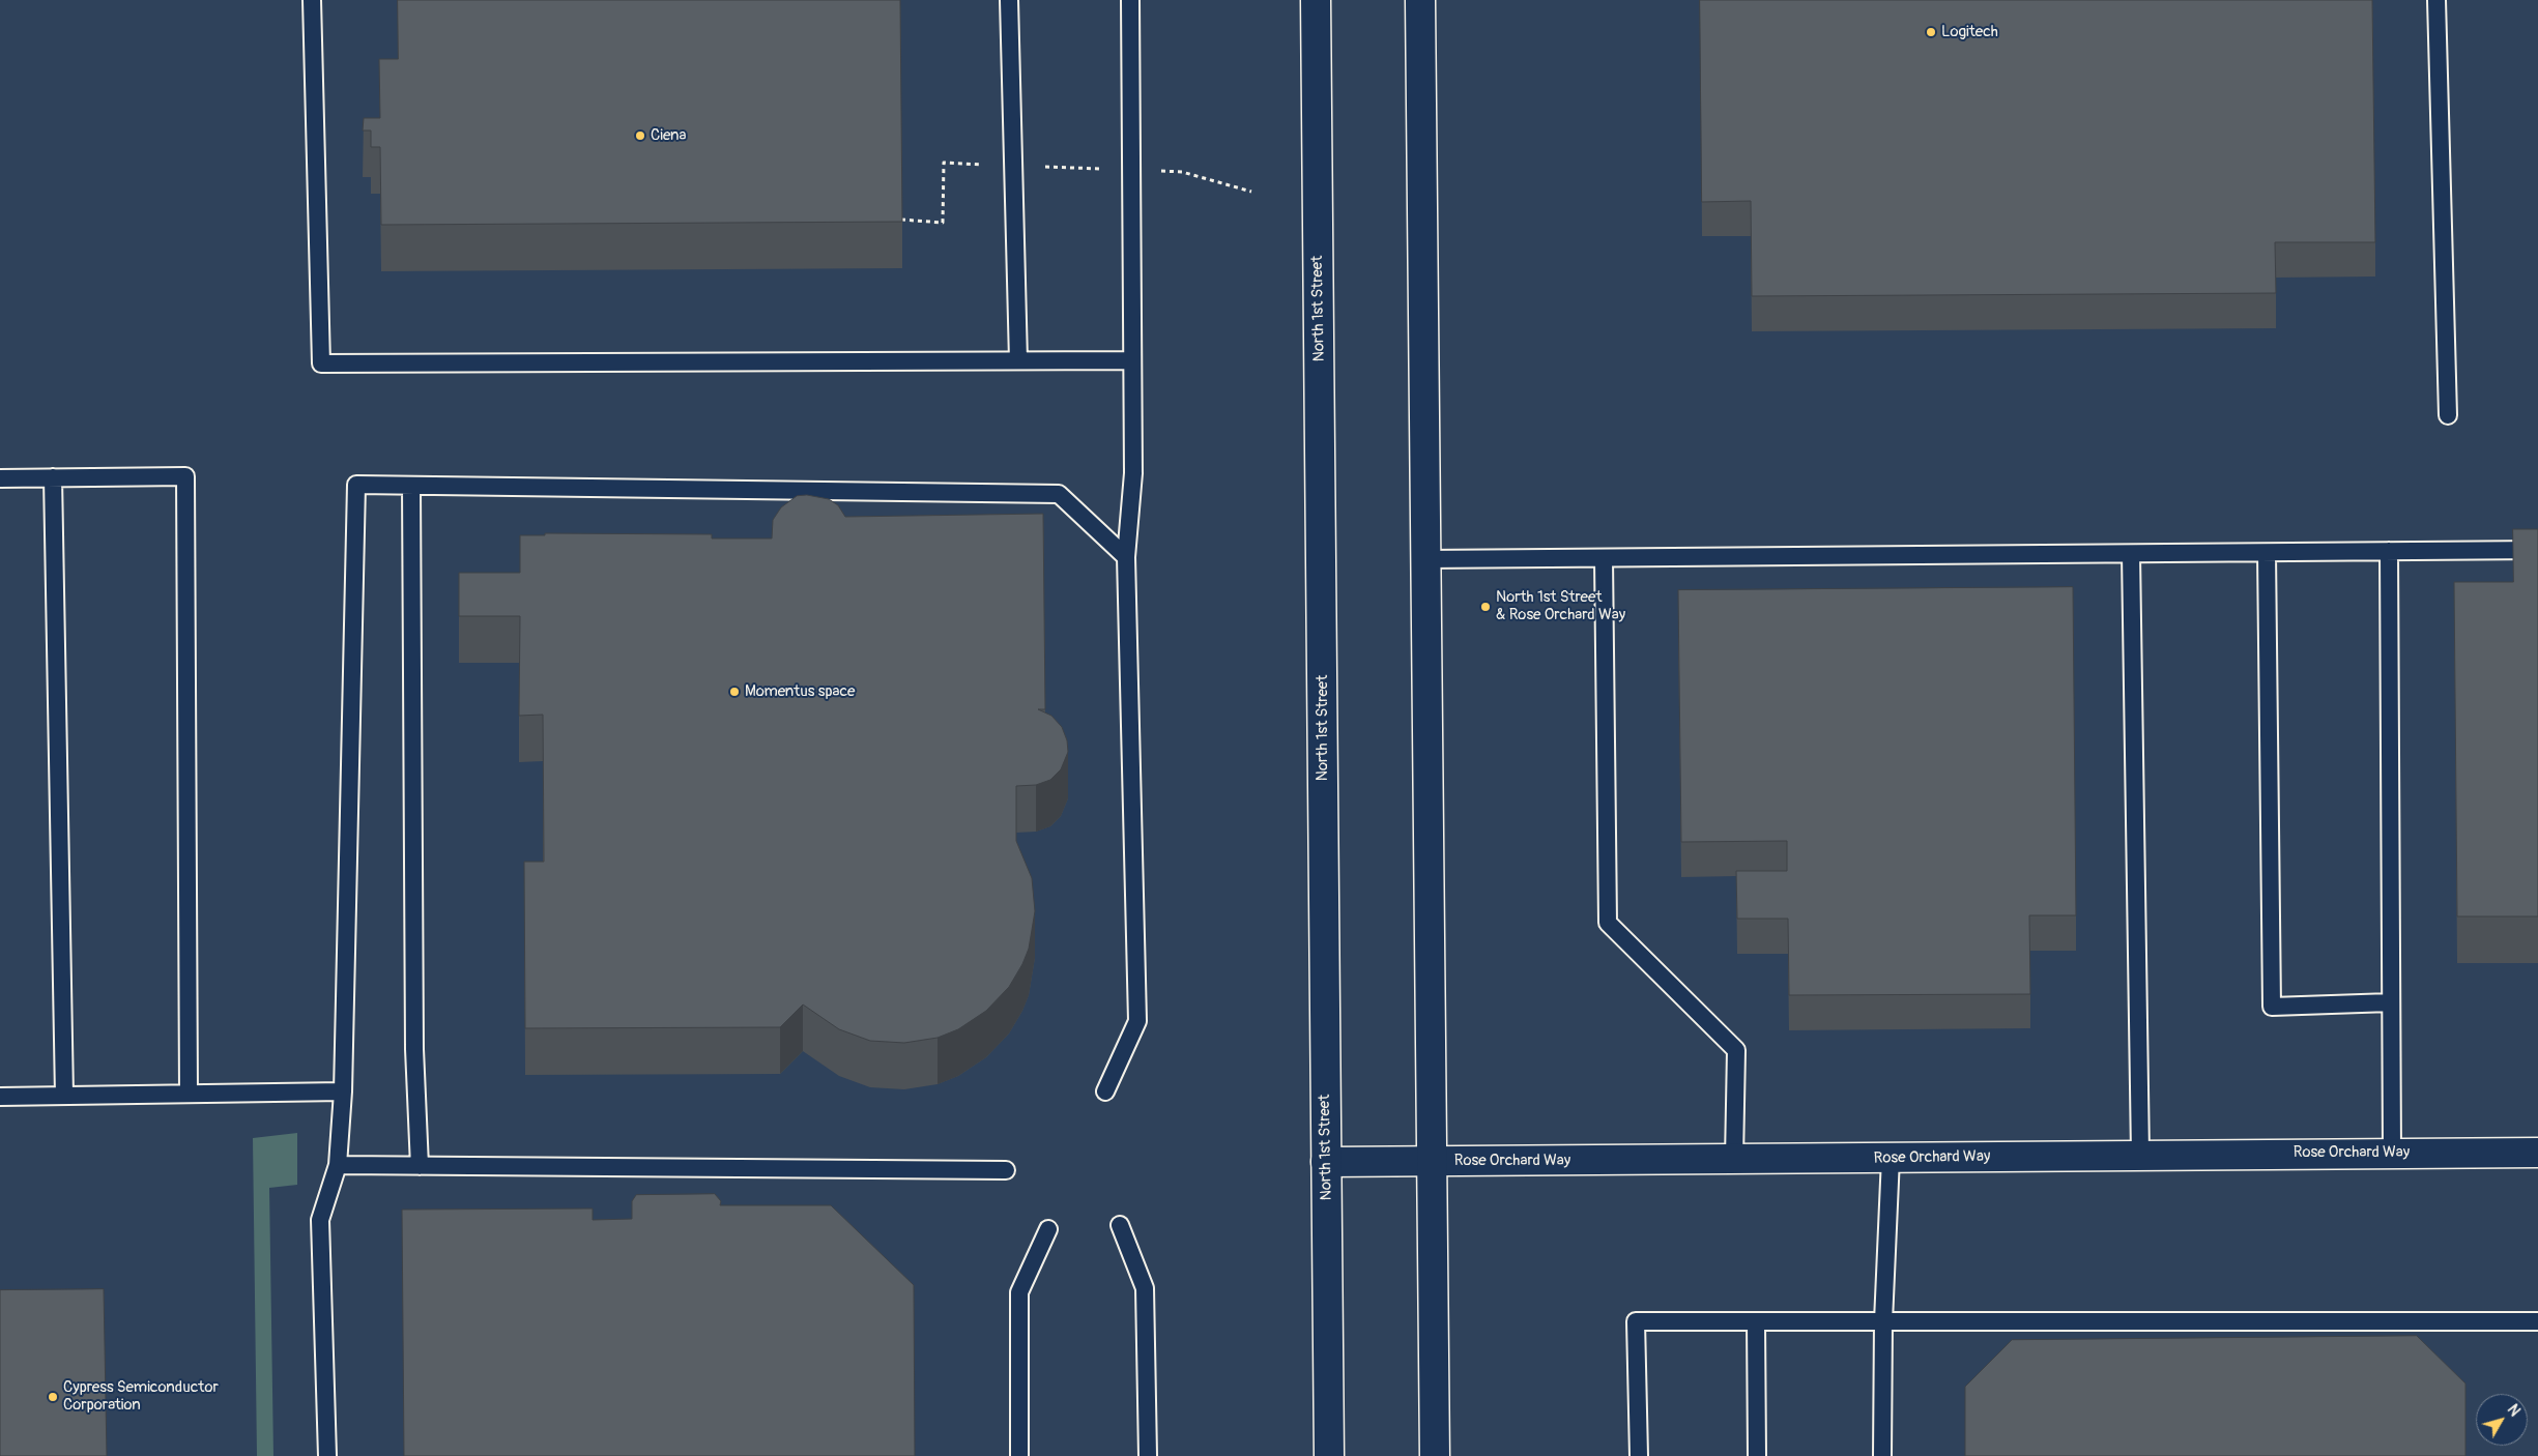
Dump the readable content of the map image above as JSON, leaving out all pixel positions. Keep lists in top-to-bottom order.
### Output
{
  "streets": {
    "main road": ["North 1st Street", "Rose Orchard Way"]
  },
  "crossings": [
    ["North 1st Street", "Rose Orchard Way"]
  ],
  "places": [
    "Logitech",
    "Ciena",
    "North 1st Street & Rose Orchard Way",
    "Momentus space",
    "Cypress Semiconductor Corporation"
  ],
  "north": "top right"
}
